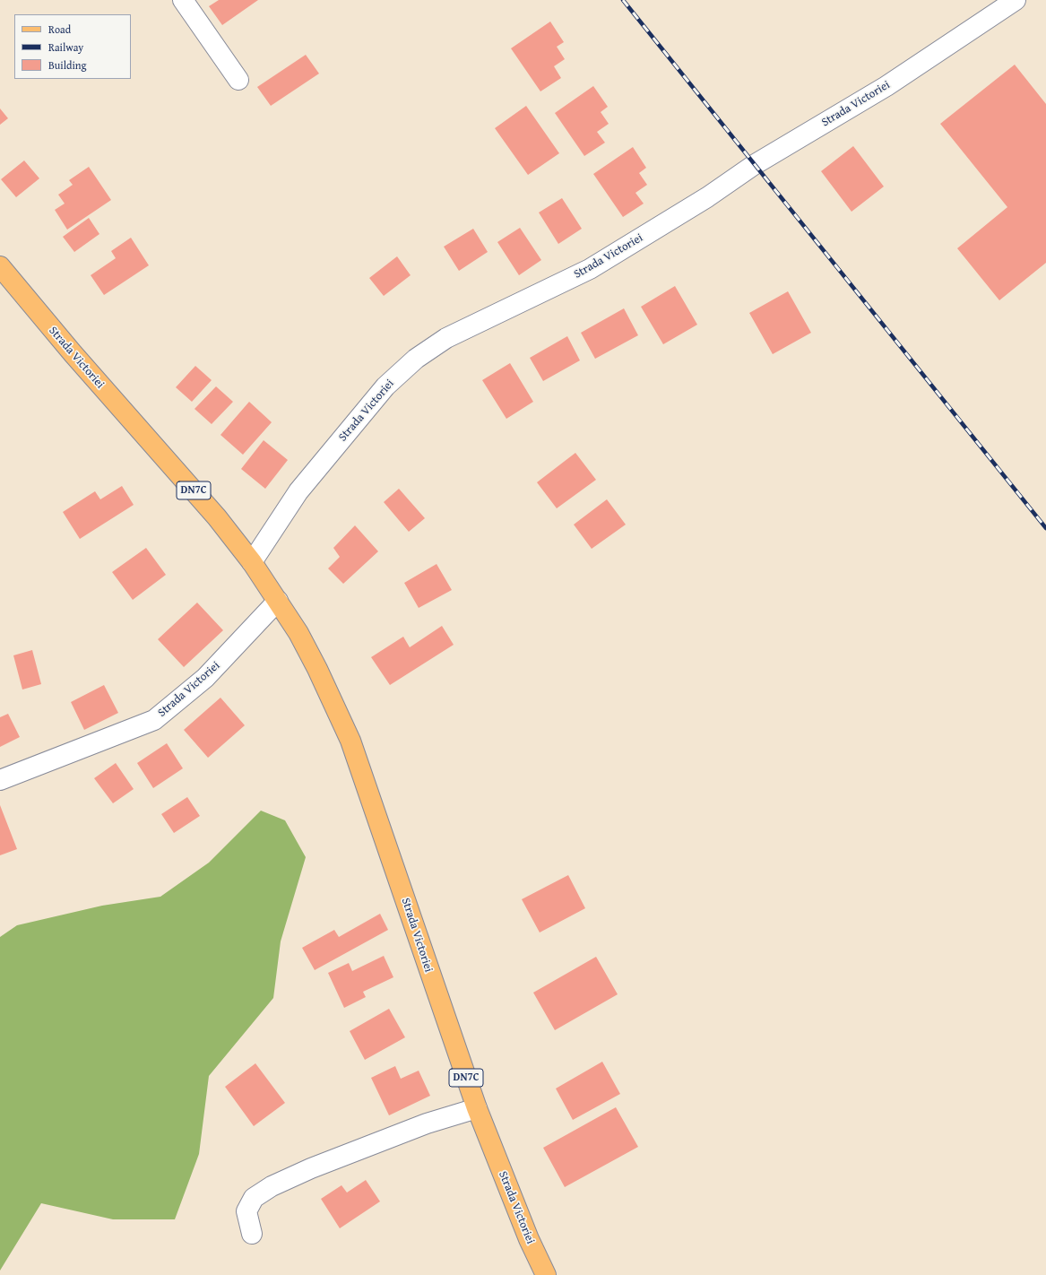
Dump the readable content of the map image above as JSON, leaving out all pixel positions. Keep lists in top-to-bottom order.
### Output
{
  "streets": {
    "main road": ["Strada Victoriei", "DN7C"]
  },
  "legend": ["Road", "Railway", "Building"]
}
